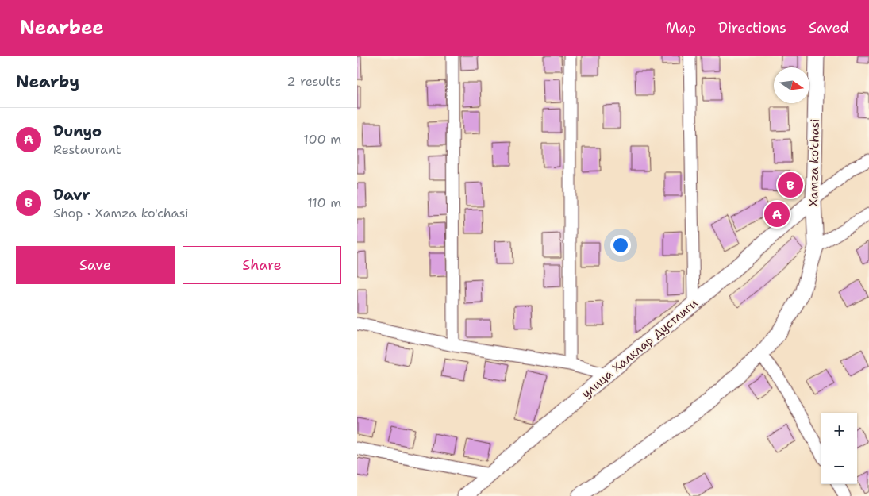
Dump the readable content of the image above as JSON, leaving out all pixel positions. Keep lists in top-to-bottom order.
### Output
{
  "streets": {
    "street": ["Xamza ko'chasi", "улица Халклар Дустлиги"]
  },
  "crossings": [
    ["Xamza ko'chasi", "улица Халклар Дустлиги"]
  ],
  "north": "right",
  "page": {
    "header": "Nearbee",
    "nav": ["Map", "Directions", "Saved"],
    "heading": ["Nearby", "2 results"],
    "list": [
      {
        "mark": "A",
        "name": "Dunyo",
        "note": "Restaurant",
        "value": "100 m"
      },
      {
        "mark": "B",
        "name": "Davr",
        "note": "Shop · Xamza ko'chasi",
        "value": "110 m"
      }
    ],
    "pins": ["B", "A"],
    "buttons": ["Save", "Share"],
    "map_buttons": ["+", "−"]
  }
}
